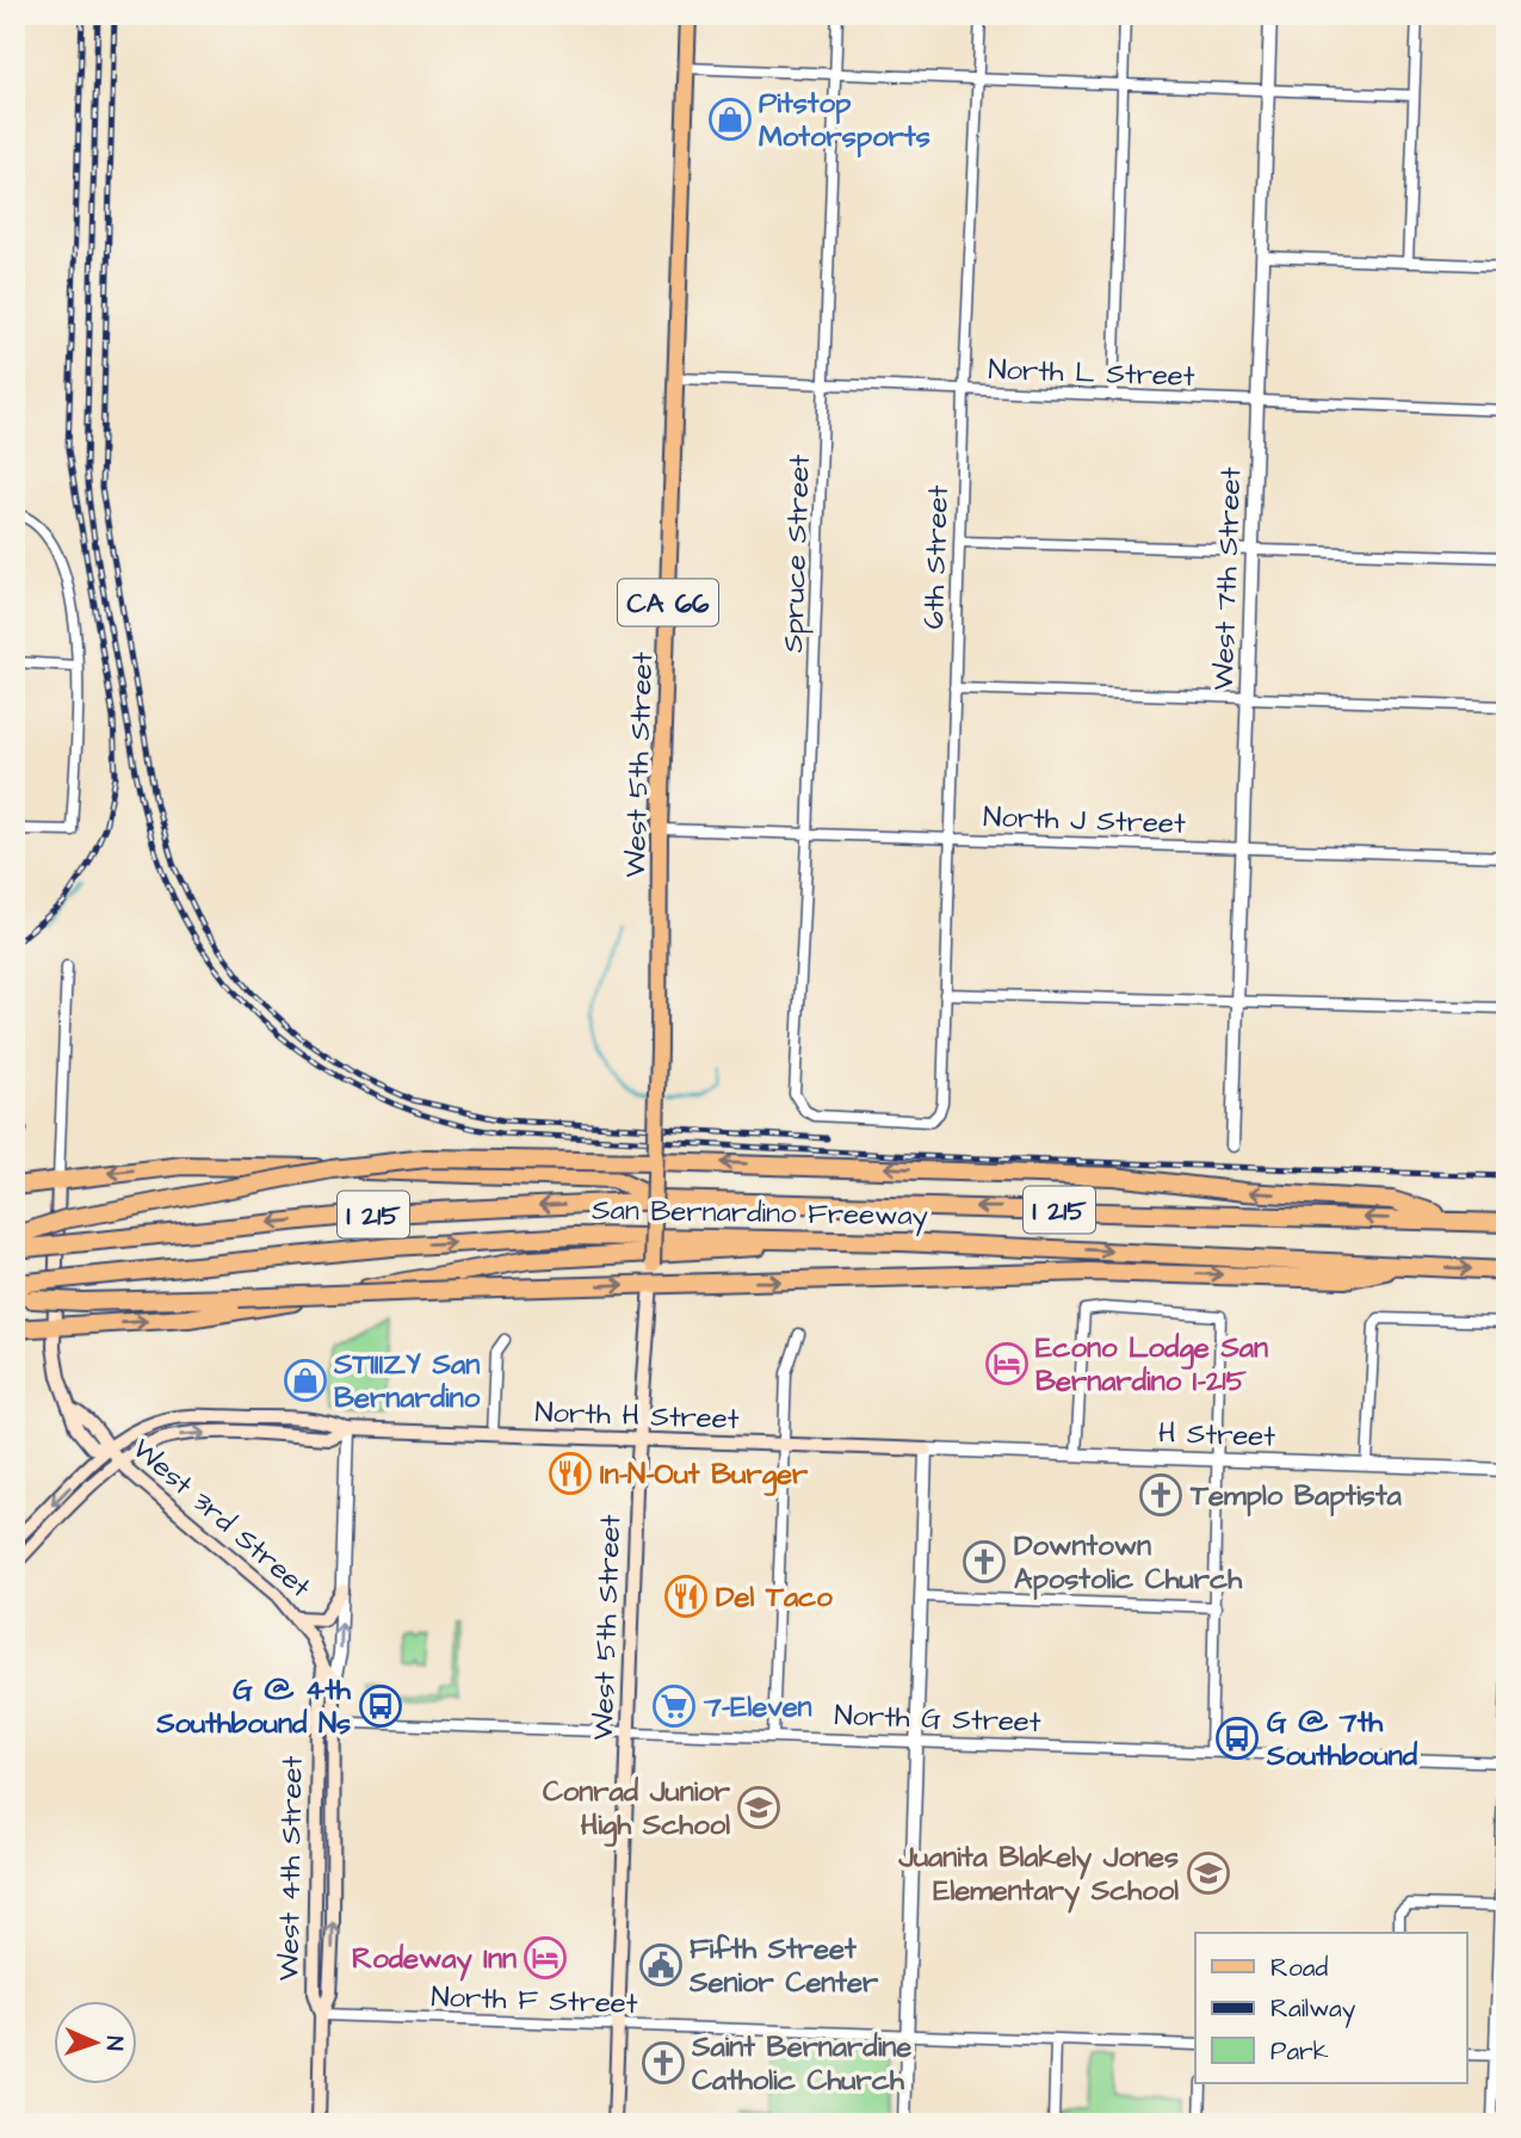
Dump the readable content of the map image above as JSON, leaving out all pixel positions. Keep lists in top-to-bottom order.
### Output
{
  "streets": {
    "highway": ["I 215", "San Bernardino Freeway"],
    "main road": [
      "CA 66",
      "West 5th Street",
      "North H Street",
      "West 3rd Street",
      "West 4th Street"
    ],
    "street": [
      "North L Street",
      "Spruce Street",
      "6th Street",
      "West 7th Street",
      "North J Street",
      "H Street",
      "North G Street",
      "North F Street"
    ]
  },
  "crossings": [
    ["North L Street", "Spruce Street"],
    ["North L Street", "6th Street"],
    ["North L Street", "West 7th Street"],
    ["North L Street", "West 5th Street"],
    ["Spruce Street", "6th Street"],
    ["Spruce Street", "North J Street"],
    ["6th Street", "North J Street"],
    ["West 7th Street", "North J Street"],
    ["West 5th Street", "North J Street"],
    ["West 5th Street", "North H Street"],
    ["West 5th Street", "North G Street"],
    ["West 5th Street", "North F Street"],
    ["North H Street", "H Street"],
    ["North H Street", "West 3rd Street"],
    ["North G Street", "West 4th Street"],
    ["West 4th Street", "North F Street"]
  ],
  "places": {
    "shop": ["Pitstop Motorsports", "STIIIZY San Bernardino"],
    "hotel": ["Econo Lodge San Bernardino I-215", "Rodeway Inn"],
    "restaurant": ["In-N-Out Burger", "Del Taco"],
    "church": ["Templo Baptista", "Downtown Apostolic Church", "Saint Bernardine Catholic Church"],
    "bus stop": ["G @ 4th Southbound Ns", "G @ 7th Southbound"],
    "supermarket": ["7-Eleven"],
    "school or university": ["Conrad Junior High School", "Juanita Blakely Jones Elementary School"],
    "public building": ["Fifth Street Senior Center"]
  },
  "legend": ["Road", "Railway", "Park"],
  "north": "right"
}
